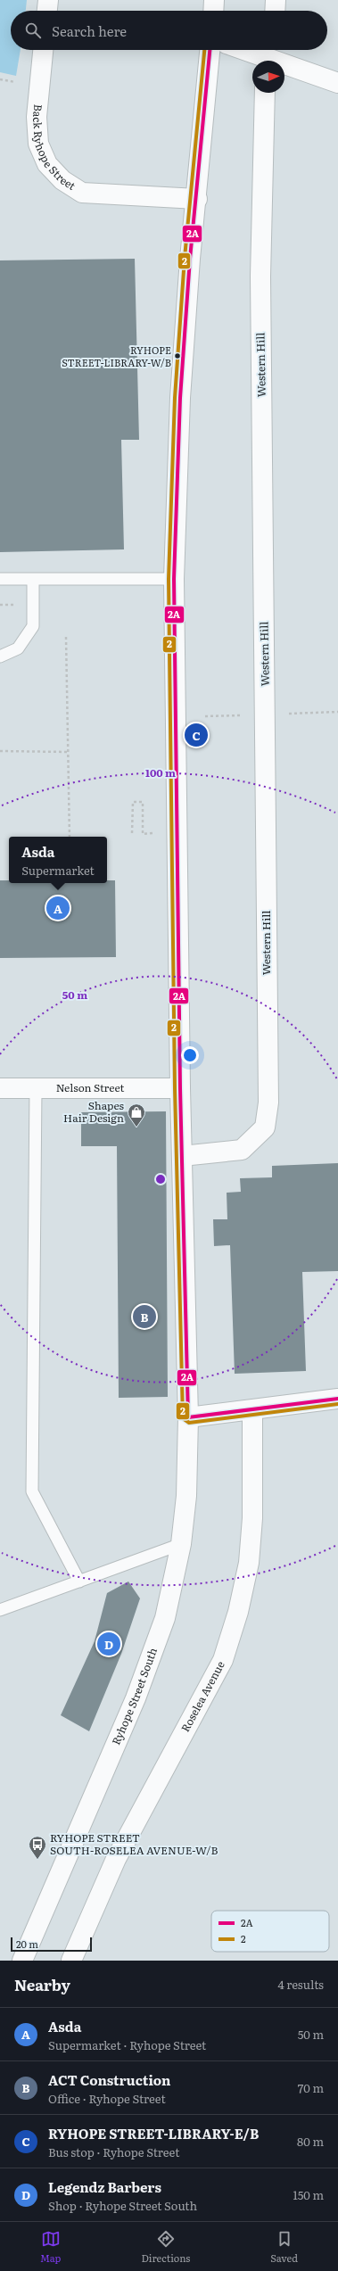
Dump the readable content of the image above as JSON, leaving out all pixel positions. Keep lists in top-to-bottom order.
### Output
{
  "streets": {
    "street": [
      "Back Ryhope Street",
      "Western Hill",
      "Nelson Street",
      "Ryhope Street South",
      "Roselea Avenue"
    ]
  },
  "crossings": [
    ["Back Ryhope Street", "Ryhope Street South"],
    ["Western Hill", "Ryhope Street South"],
    ["Nelson Street", "Ryhope Street South"]
  ],
  "places": {
    "other": ["RYHOPE STREET-LIBRARY-W/B"],
    "shop": ["Shapes Hair Design"],
    "bus stop": ["RYHOPE STREET SOUTH-ROSELEA AVENUE-W/B"]
  },
  "lines": ["transit line 2A", "transit line 2"],
  "legend": ["2A", "2"],
  "scale_bar": "20 m",
  "north": "right",
  "page": {
    "search": "Search here",
    "pins": [
      "C",
      "A",
      "B",
      "D"
    ],
    "popup": ["Asda", "Supermarket"],
    "scale": "20 m",
    "heading": ["Nearby", "4 results"],
    "list": [
      {
        "mark": "A",
        "name": "Asda",
        "note": "Supermarket · Ryhope Street",
        "value": "50 m"
      },
      {
        "mark": "B",
        "name": "ACT Construction",
        "note": "Office · Ryhope Street",
        "value": "70 m"
      },
      {
        "mark": "C",
        "name": "RYHOPE STREET-LIBRARY-E/B",
        "note": "Bus stop · Ryhope Street",
        "value": "80 m"
      },
      {
        "mark": "D",
        "name": "Legendz Barbers",
        "note": "Shop · Ryhope Street South",
        "value": "150 m"
      }
    ],
    "nav": ["Map", "Directions", "Saved"]
  },
  "rings": ["100 m", "50 m"]
}
